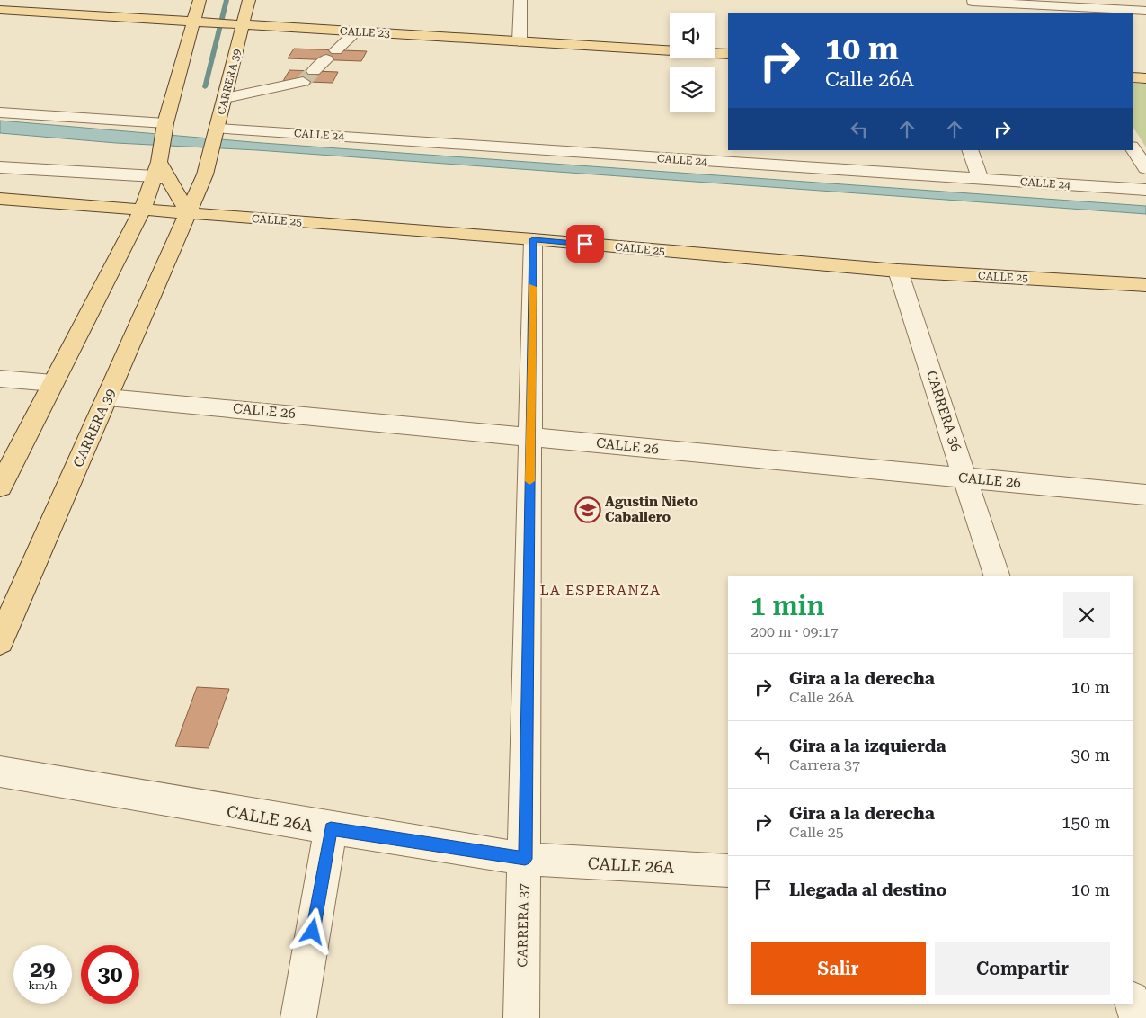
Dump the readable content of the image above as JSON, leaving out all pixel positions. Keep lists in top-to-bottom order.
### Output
{
  "streets": {
    "main road": ["CALLE 23", "CARRERA 39", "CALLE 25"],
    "street": [
      "CALLE 24",
      "CALLE 26",
      "CARRERA 36",
      "CALLE 26A",
      "CARRERA 37"
    ]
  },
  "crossings": [
    ["CALLE 23", "CARRERA 39"],
    ["CARRERA 39", "CALLE 24"],
    ["CARRERA 39", "CALLE 25"],
    ["CARRERA 39", "CALLE 26"],
    ["CALLE 25", "CARRERA 36"],
    ["CALLE 25", "CARRERA 37"],
    ["CALLE 26", "CARRERA 36"],
    ["CALLE 26", "CARRERA 37"],
    ["CALLE 26A", "CARRERA 37"]
  ],
  "districts": ["LA ESPERANZA"],
  "places": {
    "school or university": ["Agustin Nieto Caballero"]
  },
  "page": {
    "turn": ["10 m", "Calle 26A"],
    "heading": ["1 min", "200 m · 09:17"],
    "list": [
      {
        "name": "Gira a la derecha",
        "note": "Calle 26A",
        "value": "10 m"
      },
      {
        "name": "Gira a la izquierda",
        "note": "Carrera 37",
        "value": "30 m"
      },
      {
        "name": "Gira a la derecha",
        "note": "Calle 25",
        "value": "150 m"
      },
      {
        "name": "Llegada al destino",
        "value": "10 m"
      }
    ],
    "buttons": ["Salir", "Compartir"],
    "speed": "29 km/h",
    "limit": "30"
  }
}
